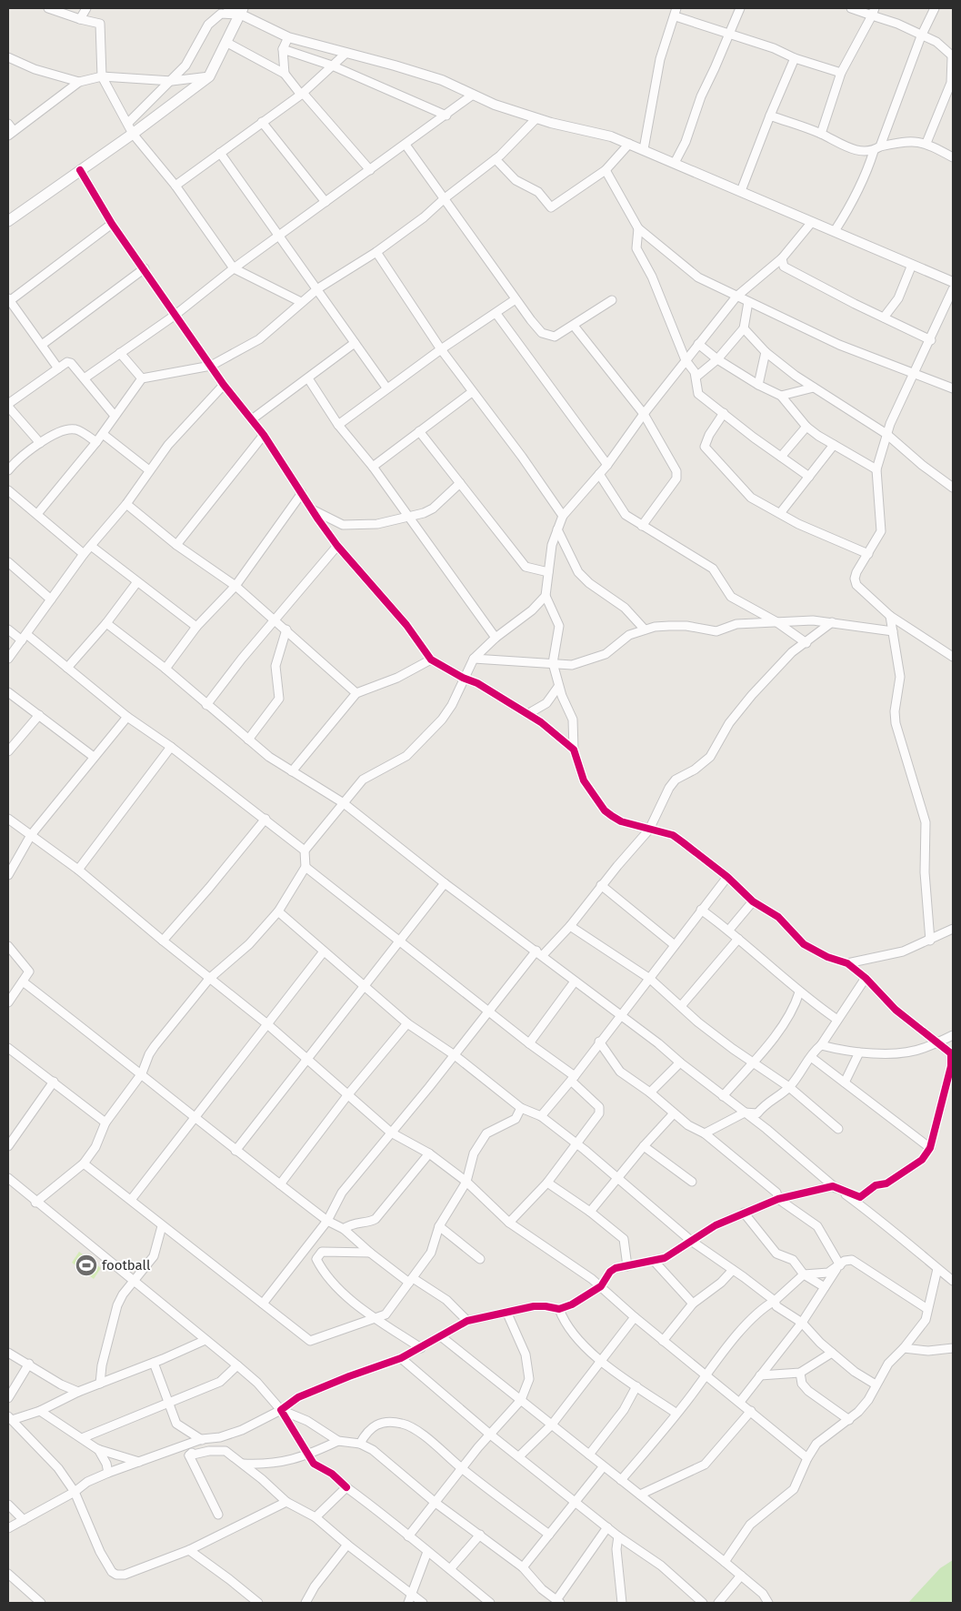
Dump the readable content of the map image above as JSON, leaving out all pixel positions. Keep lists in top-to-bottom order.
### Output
{
  "places": {
    "sports": ["football"]
  }
}
